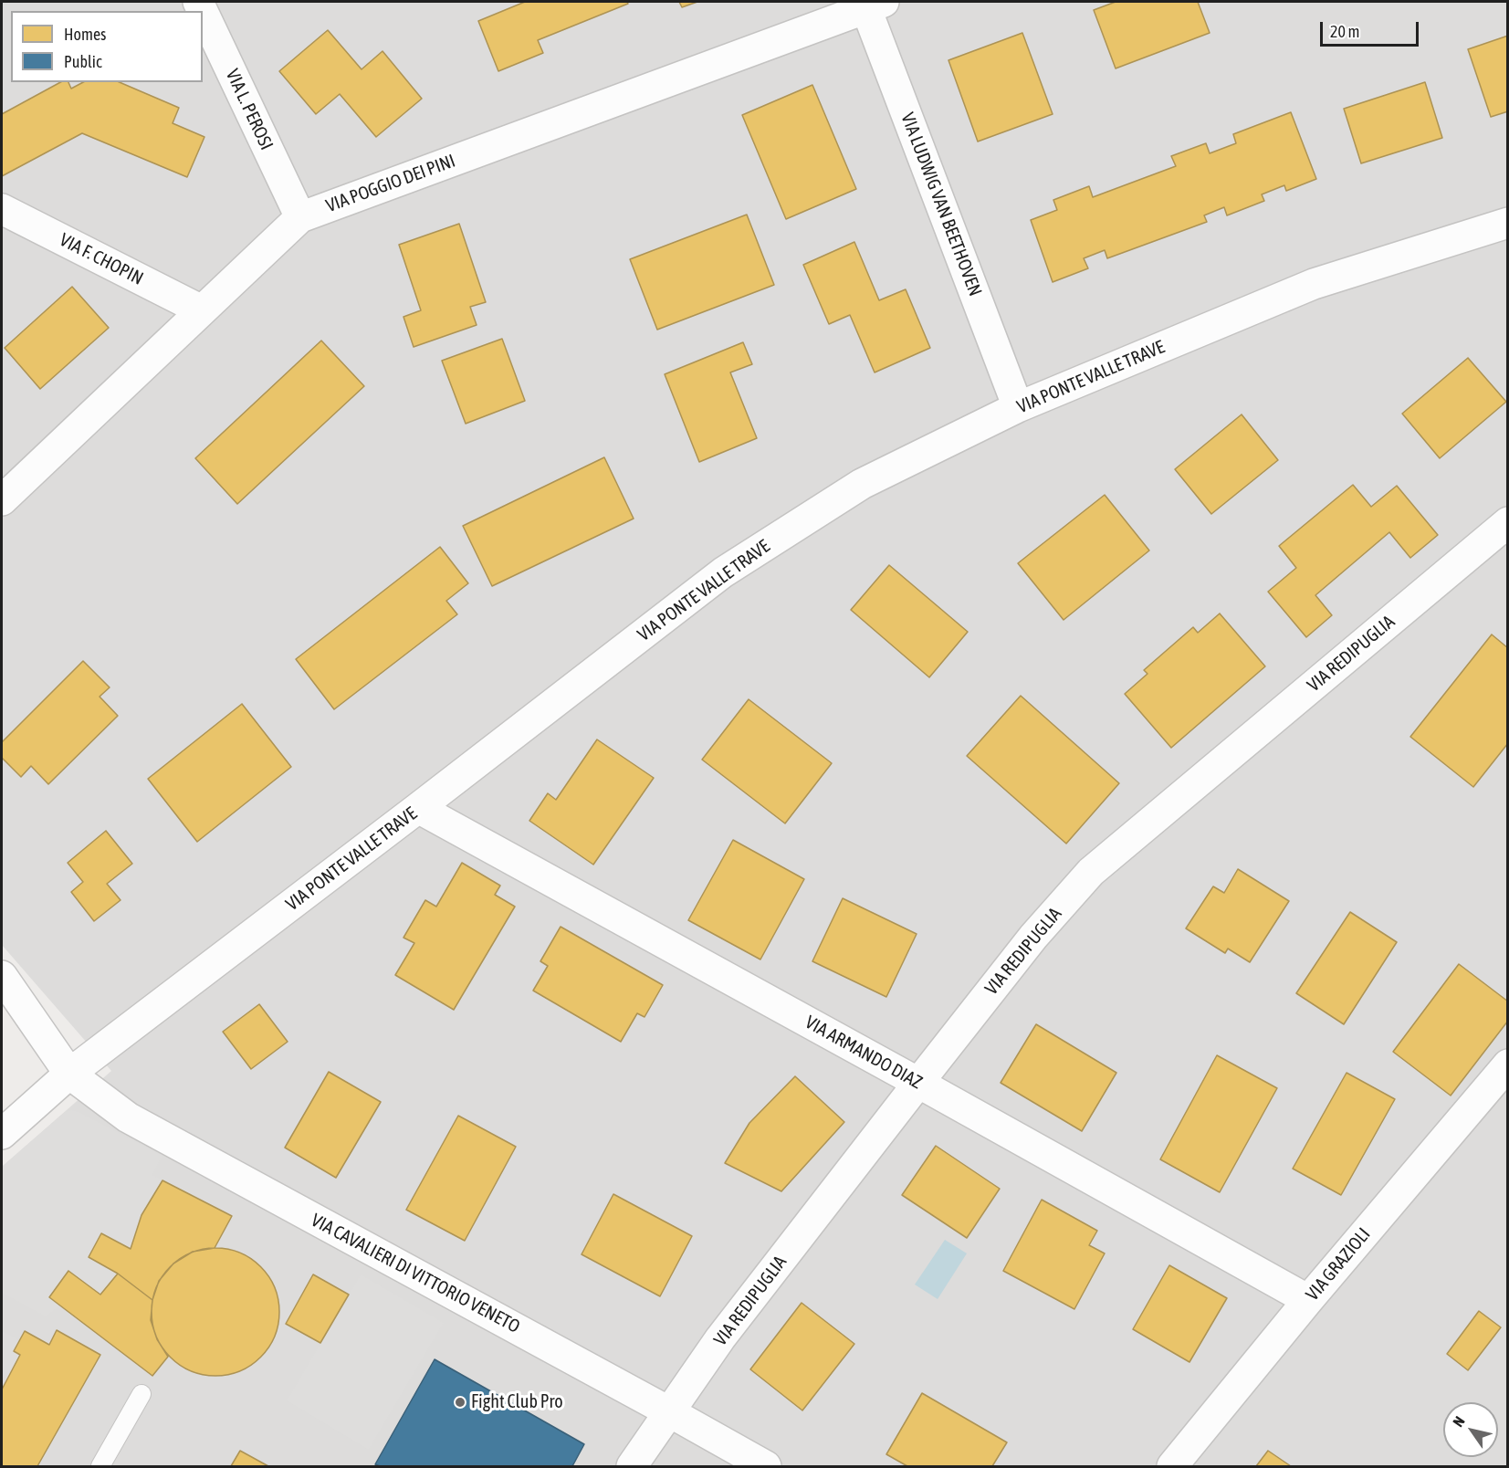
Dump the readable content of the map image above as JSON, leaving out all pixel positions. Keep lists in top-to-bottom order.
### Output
{
  "streets": {
    "street": [
      "VIA L. PEROSI",
      "VIA POGGIO DEI PINI",
      "VIA LUDWIG VAN BEETHOVEN",
      "VIA F. CHOPIN",
      "VIA PONTE VALLE TRAVE",
      "VIA REDIPUGLIA",
      "VIA ARMANDO DIAZ",
      "VIA GRAZIOLI",
      "VIA CAVALIERI DI VITTORIO VENETO"
    ]
  },
  "crossings": [
    ["VIA L. PEROSI", "VIA POGGIO DEI PINI"],
    ["VIA POGGIO DEI PINI", "VIA LUDWIG VAN BEETHOVEN"],
    ["VIA POGGIO DEI PINI", "VIA F. CHOPIN"],
    ["VIA LUDWIG VAN BEETHOVEN", "VIA PONTE VALLE TRAVE"],
    ["VIA PONTE VALLE TRAVE", "VIA ARMANDO DIAZ"],
    ["VIA PONTE VALLE TRAVE", "VIA CAVALIERI DI VITTORIO VENETO"],
    ["VIA REDIPUGLIA", "VIA ARMANDO DIAZ"],
    ["VIA REDIPUGLIA", "VIA CAVALIERI DI VITTORIO VENETO"],
    ["VIA ARMANDO DIAZ", "VIA GRAZIOLI"]
  ],
  "places": ["Fight Club Pro"],
  "legend": ["Homes", "Public"],
  "scale_bar": "20 m",
  "north": "top left"
}
